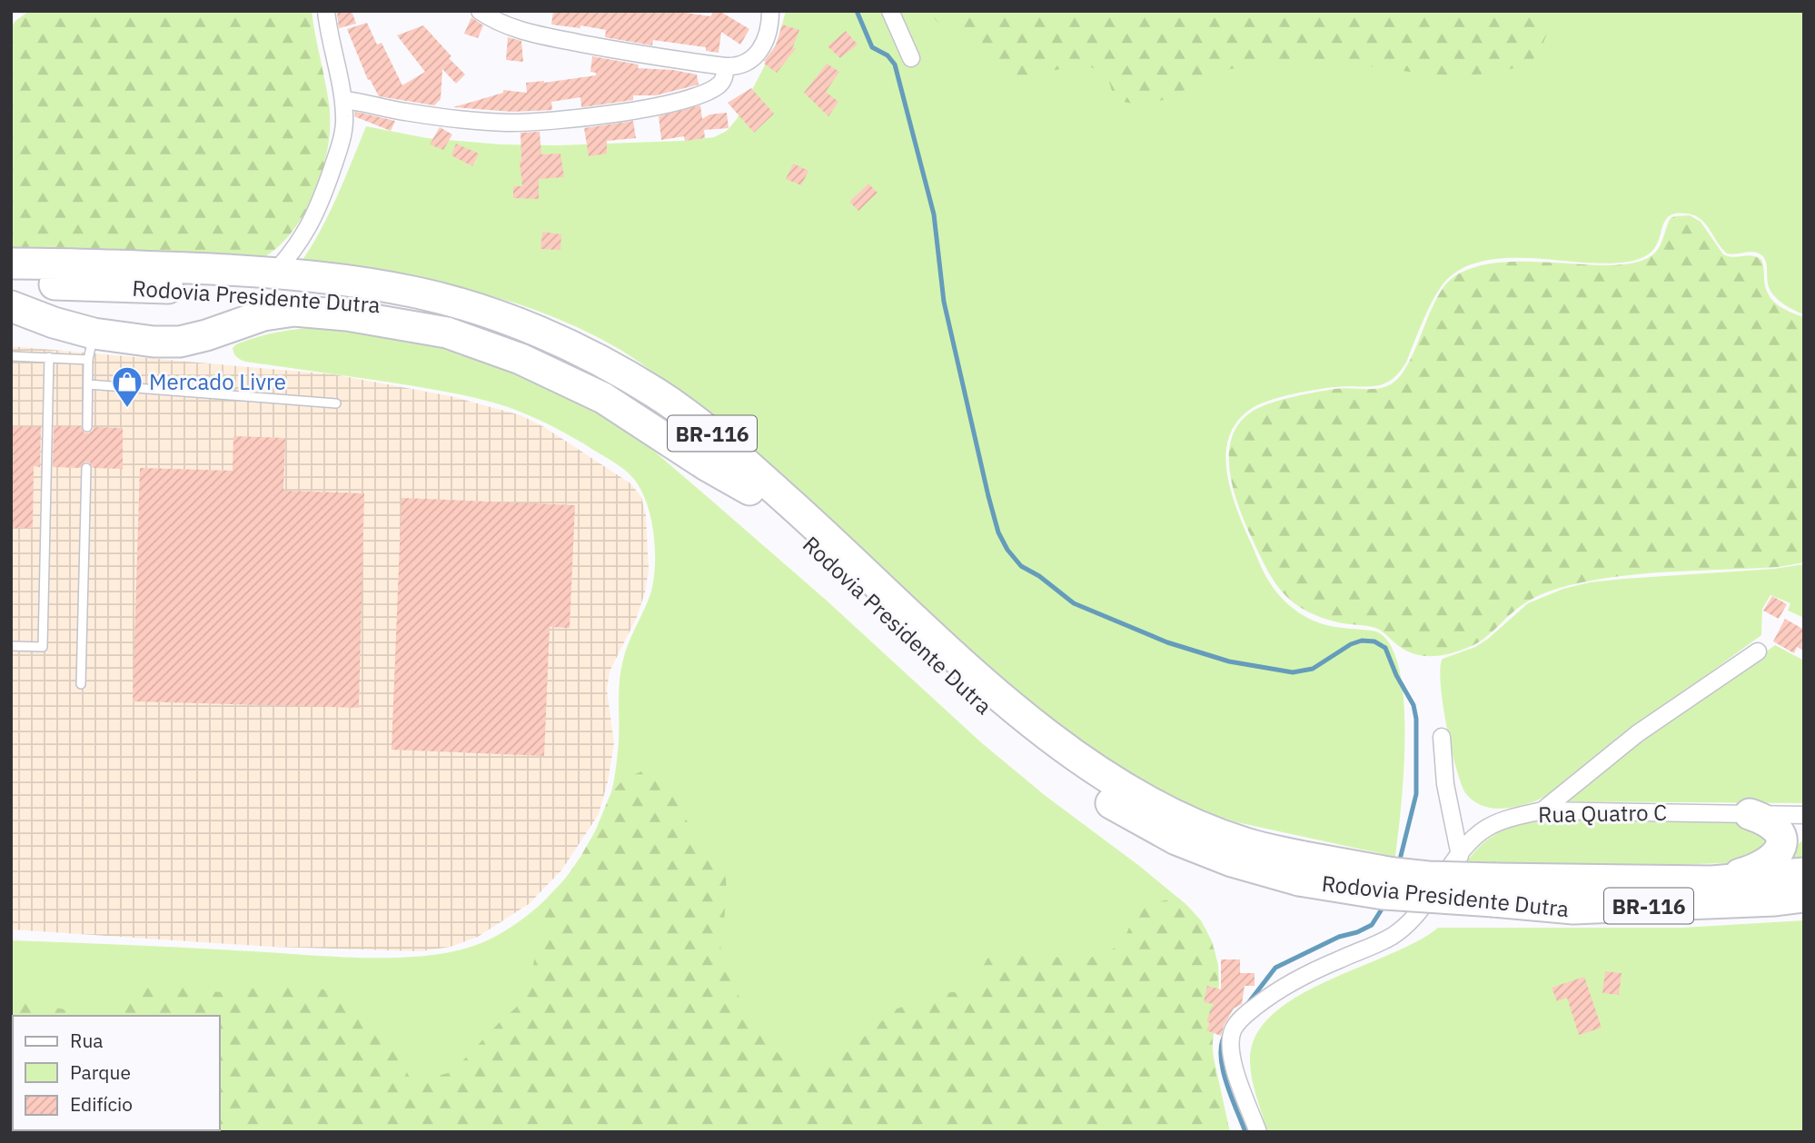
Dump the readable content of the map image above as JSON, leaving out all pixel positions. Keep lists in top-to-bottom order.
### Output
{
  "streets": {
    "highway": ["Rodovia Presidente Dutra", "BR-116"],
    "street": ["Rua Quatro C"]
  },
  "places": {
    "shop": ["Mercado Livre"]
  },
  "legend": ["Rua", "Parque", "Edifício"]
}
